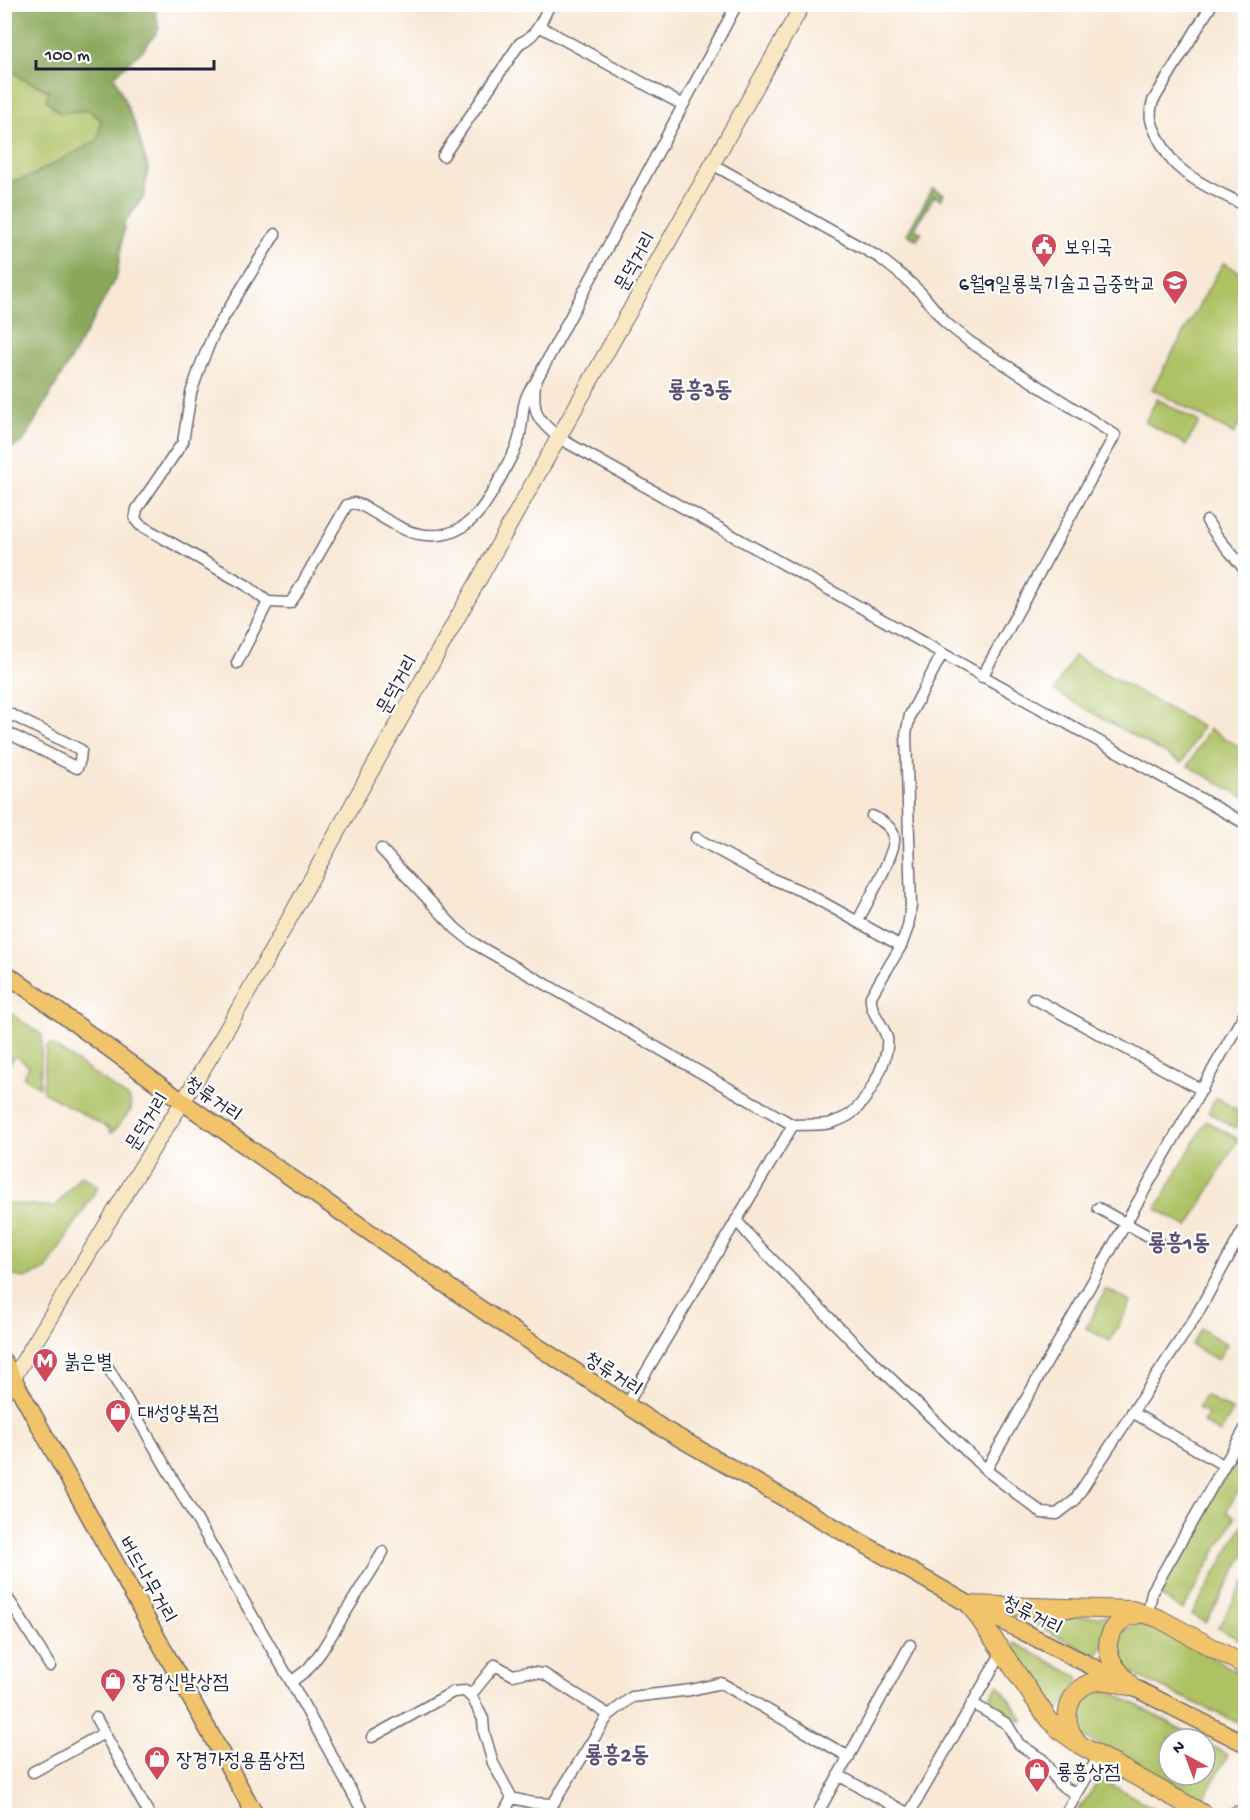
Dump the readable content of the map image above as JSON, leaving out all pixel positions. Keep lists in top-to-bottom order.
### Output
{
  "streets": {
    "main road": ["문덕거리", "청류거리", "버드나무거리"]
  },
  "crossings": [
    ["문덕거리", "청류거리"],
    ["문덕거리", "버드나무거리"]
  ],
  "districts": ["룡흥3동", "룡흥1동", "룡흥2동"],
  "places": {
    "public building": ["보위국"],
    "school or university": ["6월9일룡북기술고급중학교"],
    "metro station": ["붉은별"],
    "shop": [
      "대성양복점",
      "장경신발상점",
      "장경가정용품상점",
      "룡흥상점"
    ]
  },
  "scale_bar": "100 m",
  "north": "top left"
}
